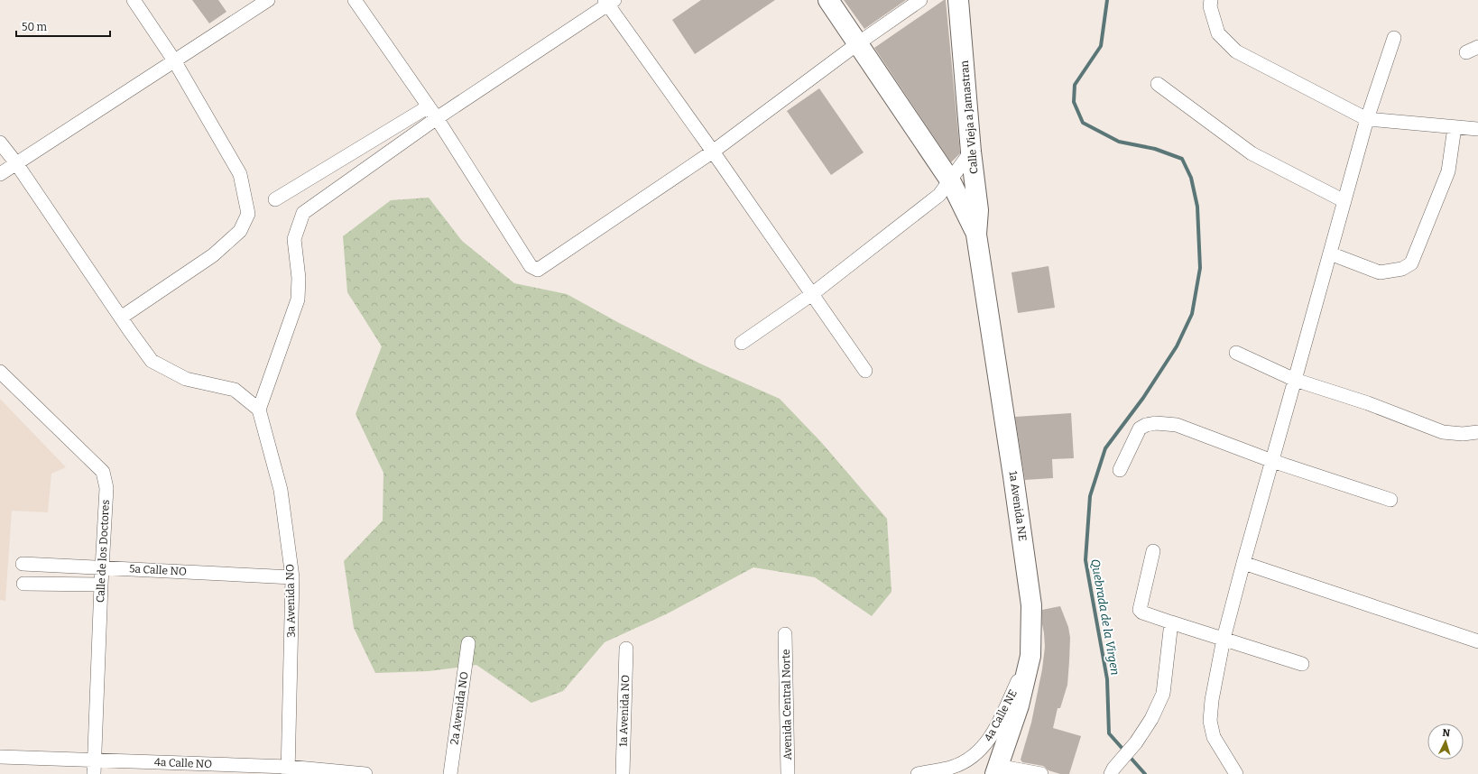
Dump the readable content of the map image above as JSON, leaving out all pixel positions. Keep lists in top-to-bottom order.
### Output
{
  "streets": {
    "main road": ["Calle Vieja a Jamastran", "1a Avenida NE"],
    "street": [
      "Calle de los Doctores",
      "5a Calle NO",
      "3a Avenida NO",
      "Avenida Central Norte",
      "2a Avenida NO",
      "1a Avenida NO",
      "4a Calle NE",
      "4a Calle NO"
    ]
  },
  "crossings": [
    ["Calle Vieja a Jamastran", "1a Avenida NE"],
    ["1a Avenida NE", "4a Calle NE"],
    ["Calle de los Doctores", "5a Calle NO"],
    ["Calle de los Doctores", "4a Calle NO"],
    ["5a Calle NO", "3a Avenida NO"],
    ["3a Avenida NO", "4a Calle NO"]
  ],
  "water": ["Quebrada de la Virgen"],
  "scale_bar": "50 m",
  "north": "top"
}
